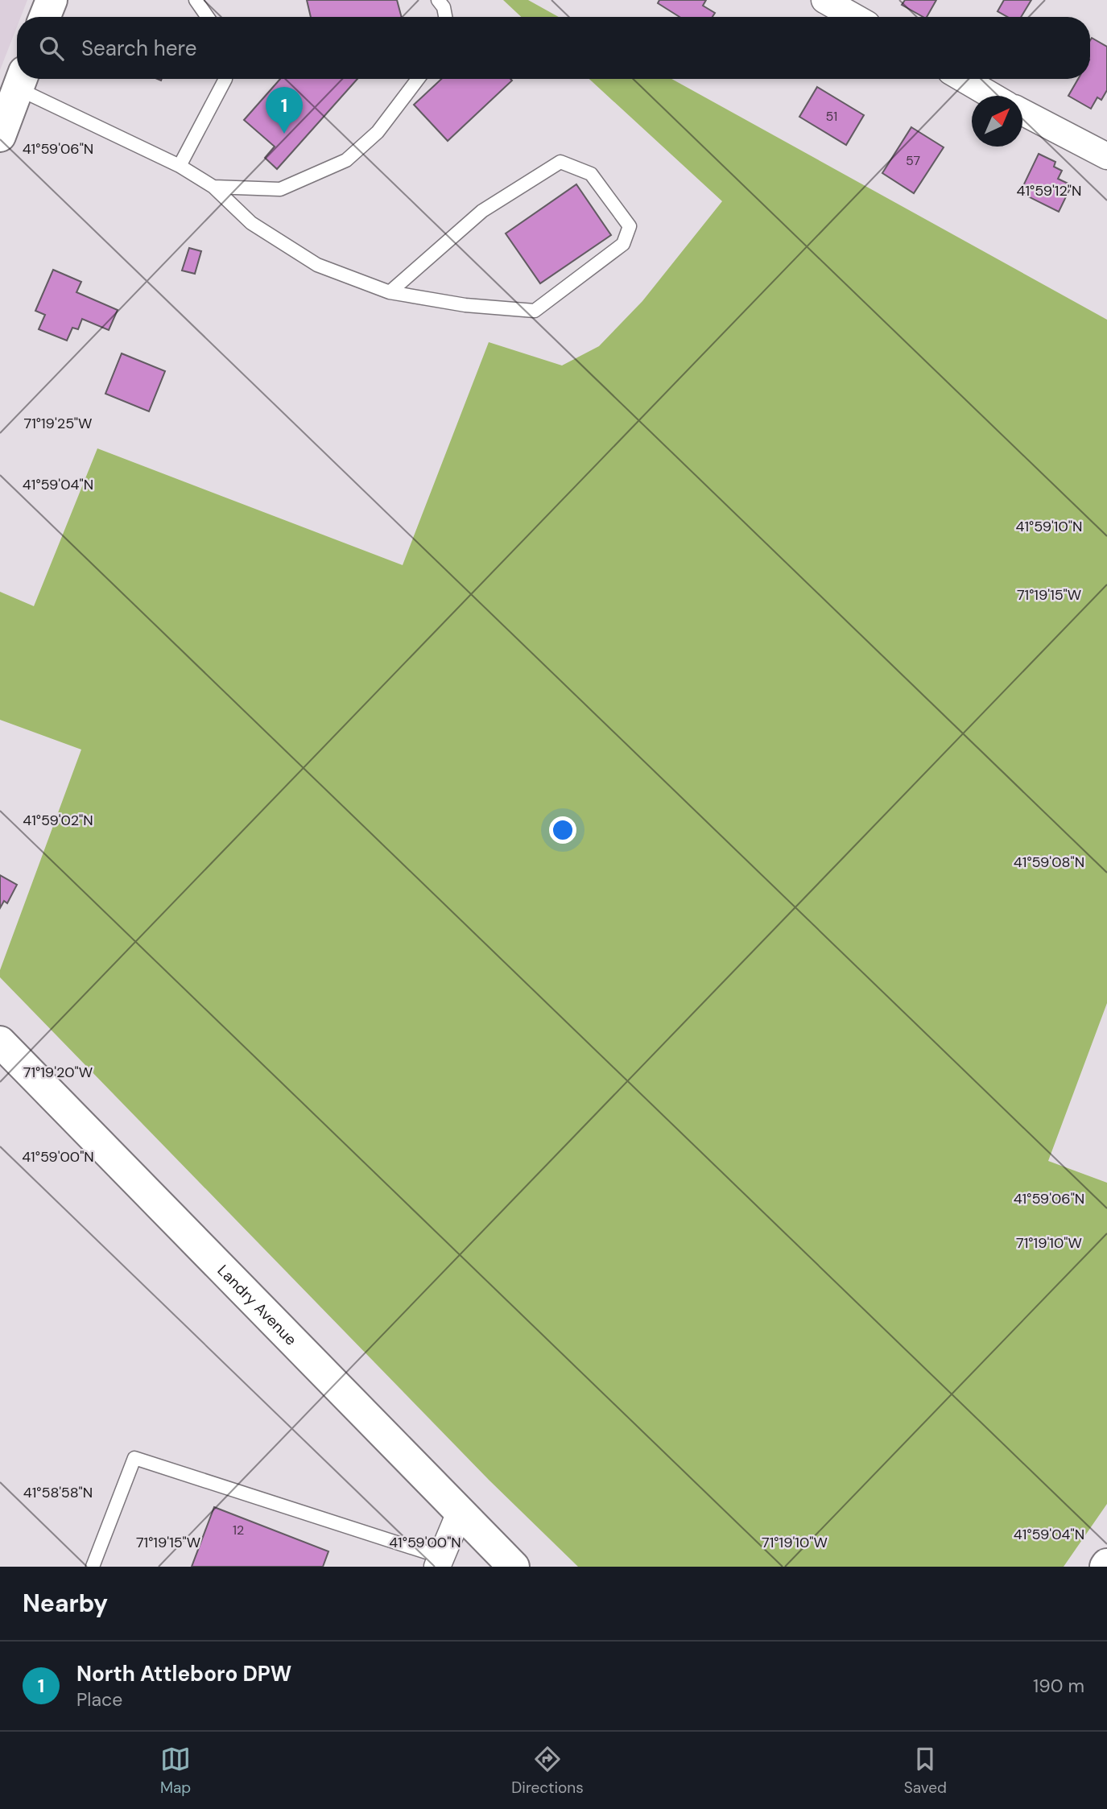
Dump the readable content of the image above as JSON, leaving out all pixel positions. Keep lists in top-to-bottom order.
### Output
{
  "streets": {
    "street": ["Landry Avenue"]
  },
  "house_numbers": ["51", "57", "12"],
  "north": "top right",
  "page": {
    "search": "Search here",
    "pins": "1",
    "heading": "Nearby",
    "list": [
      {
        "mark": "1",
        "name": "North Attleboro DPW",
        "note": "Place",
        "value": "190 m"
      }
    ],
    "nav": ["Map", "Directions", "Saved"]
  },
  "coordinates": [
    "41°59'06\"N",
    "41°59'12\"N",
    "71°19'25\"W",
    "41°59'04\"N",
    "41°59'10\"N",
    "71°19'15\"W",
    "41°59'02\"N",
    "41°59'08\"N",
    "71°19'20\"W",
    "41°59'00\"N",
    "71°19'10\"W",
    "41°58'58\"N"
  ]
}
